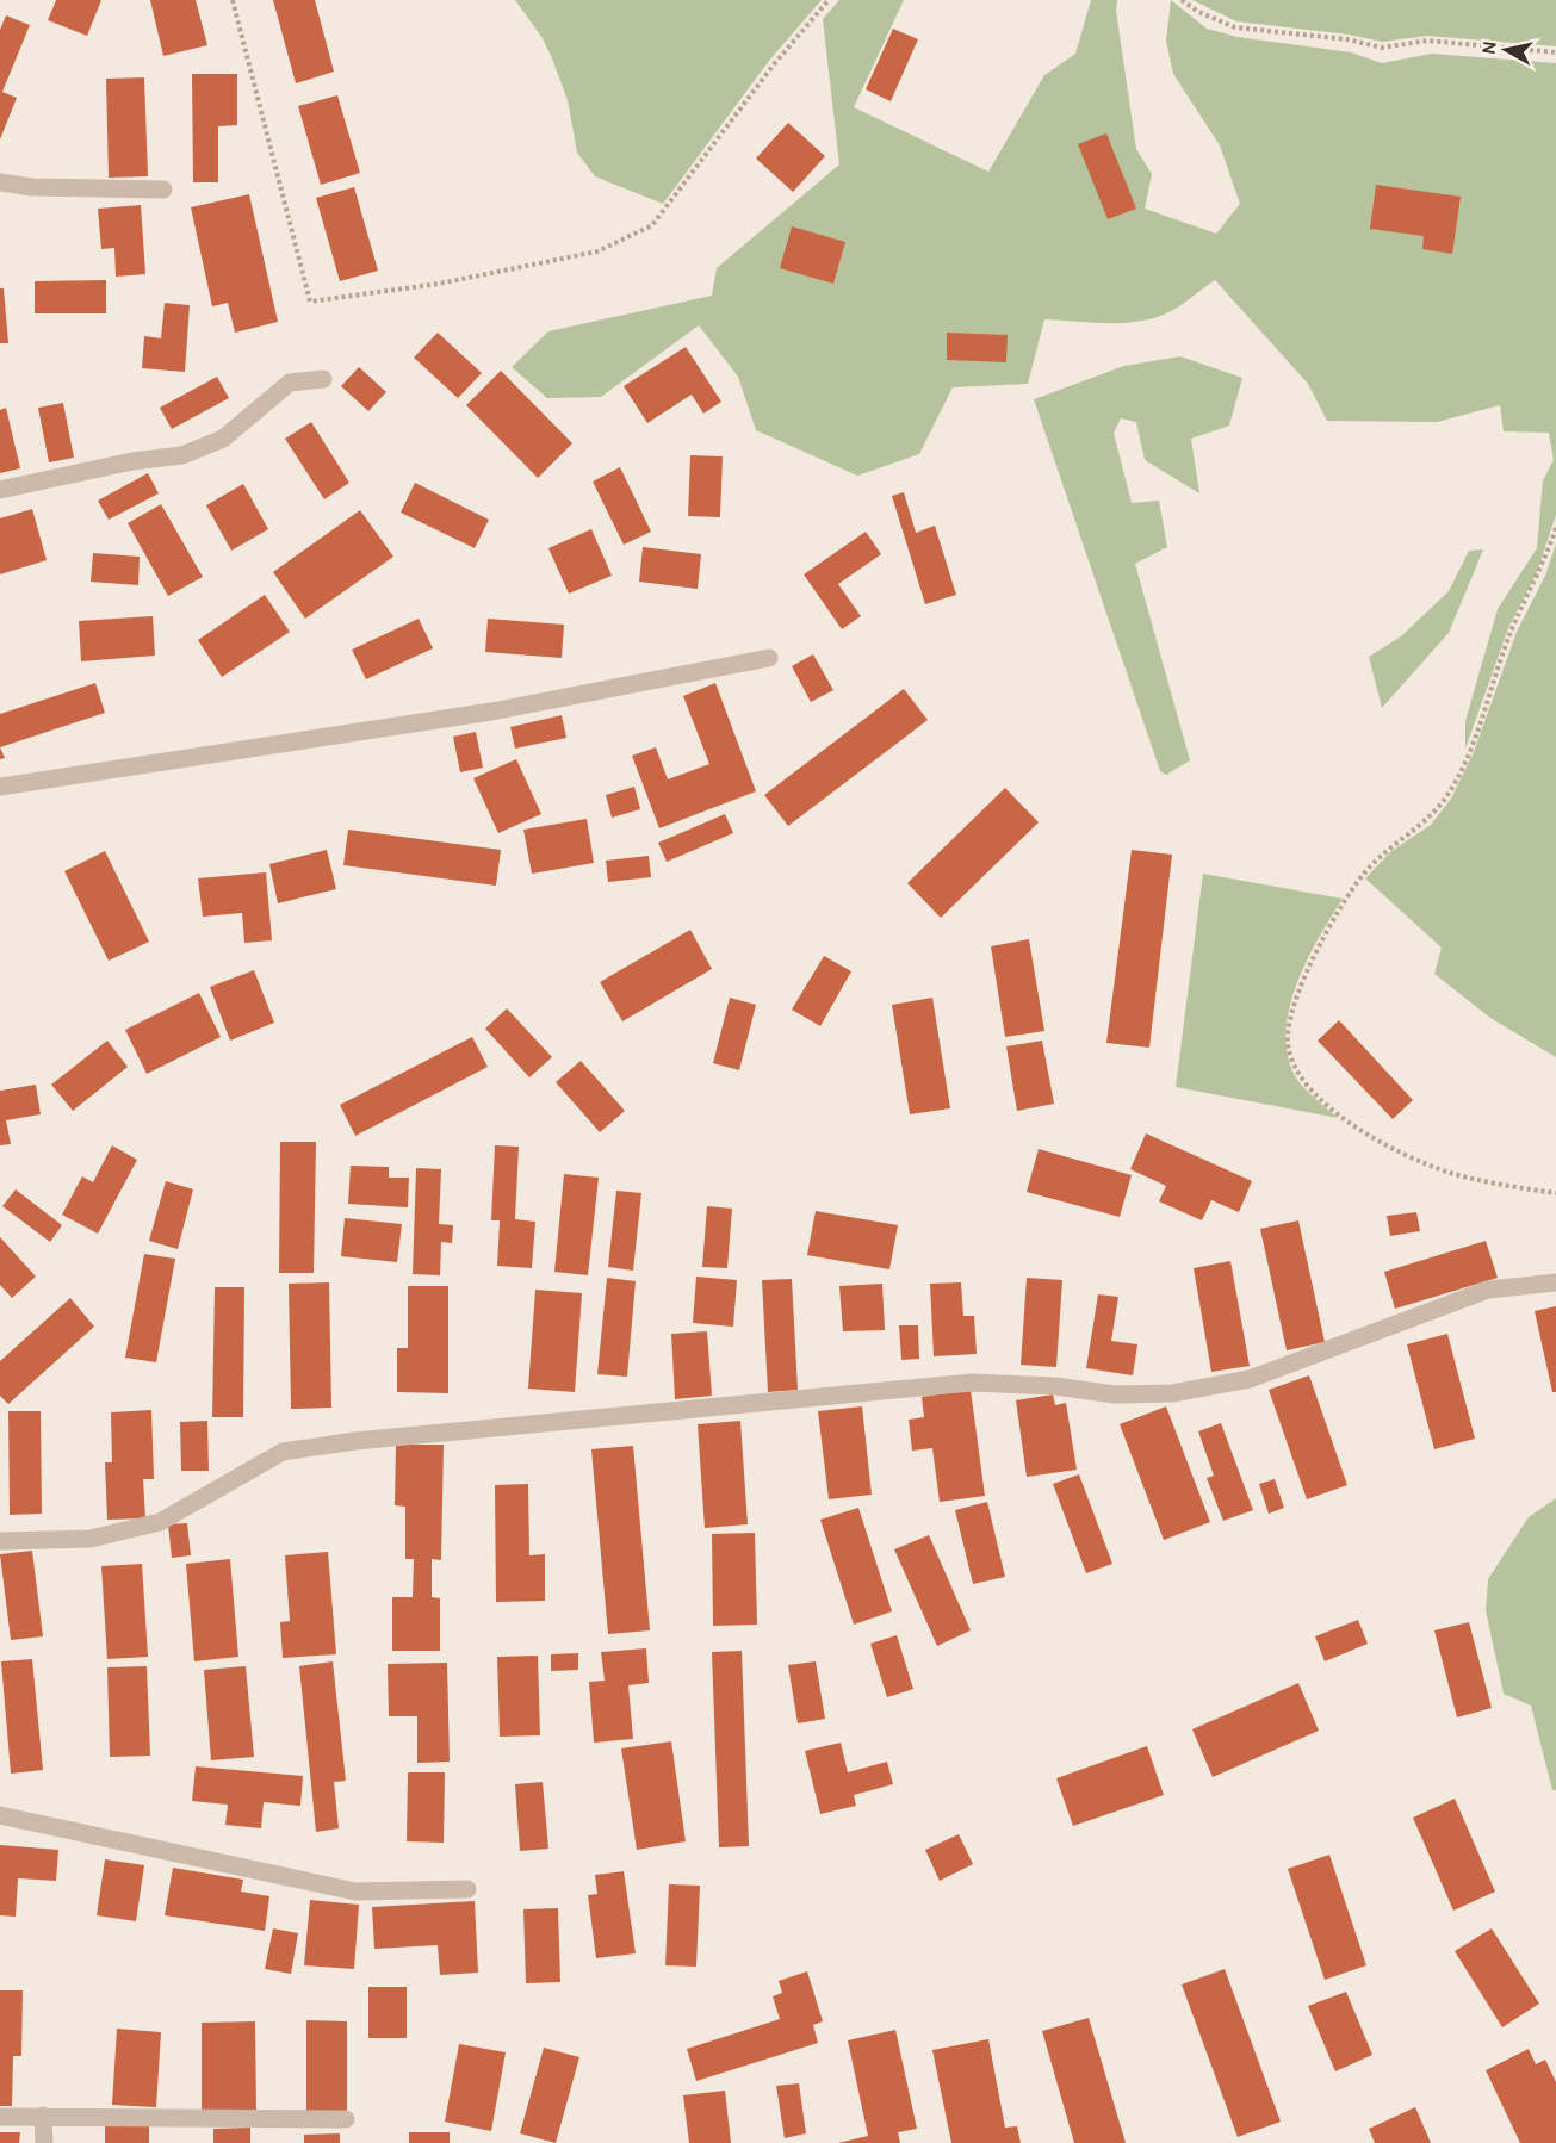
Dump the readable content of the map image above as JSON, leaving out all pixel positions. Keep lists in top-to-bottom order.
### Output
{
  "north": "left"
}
